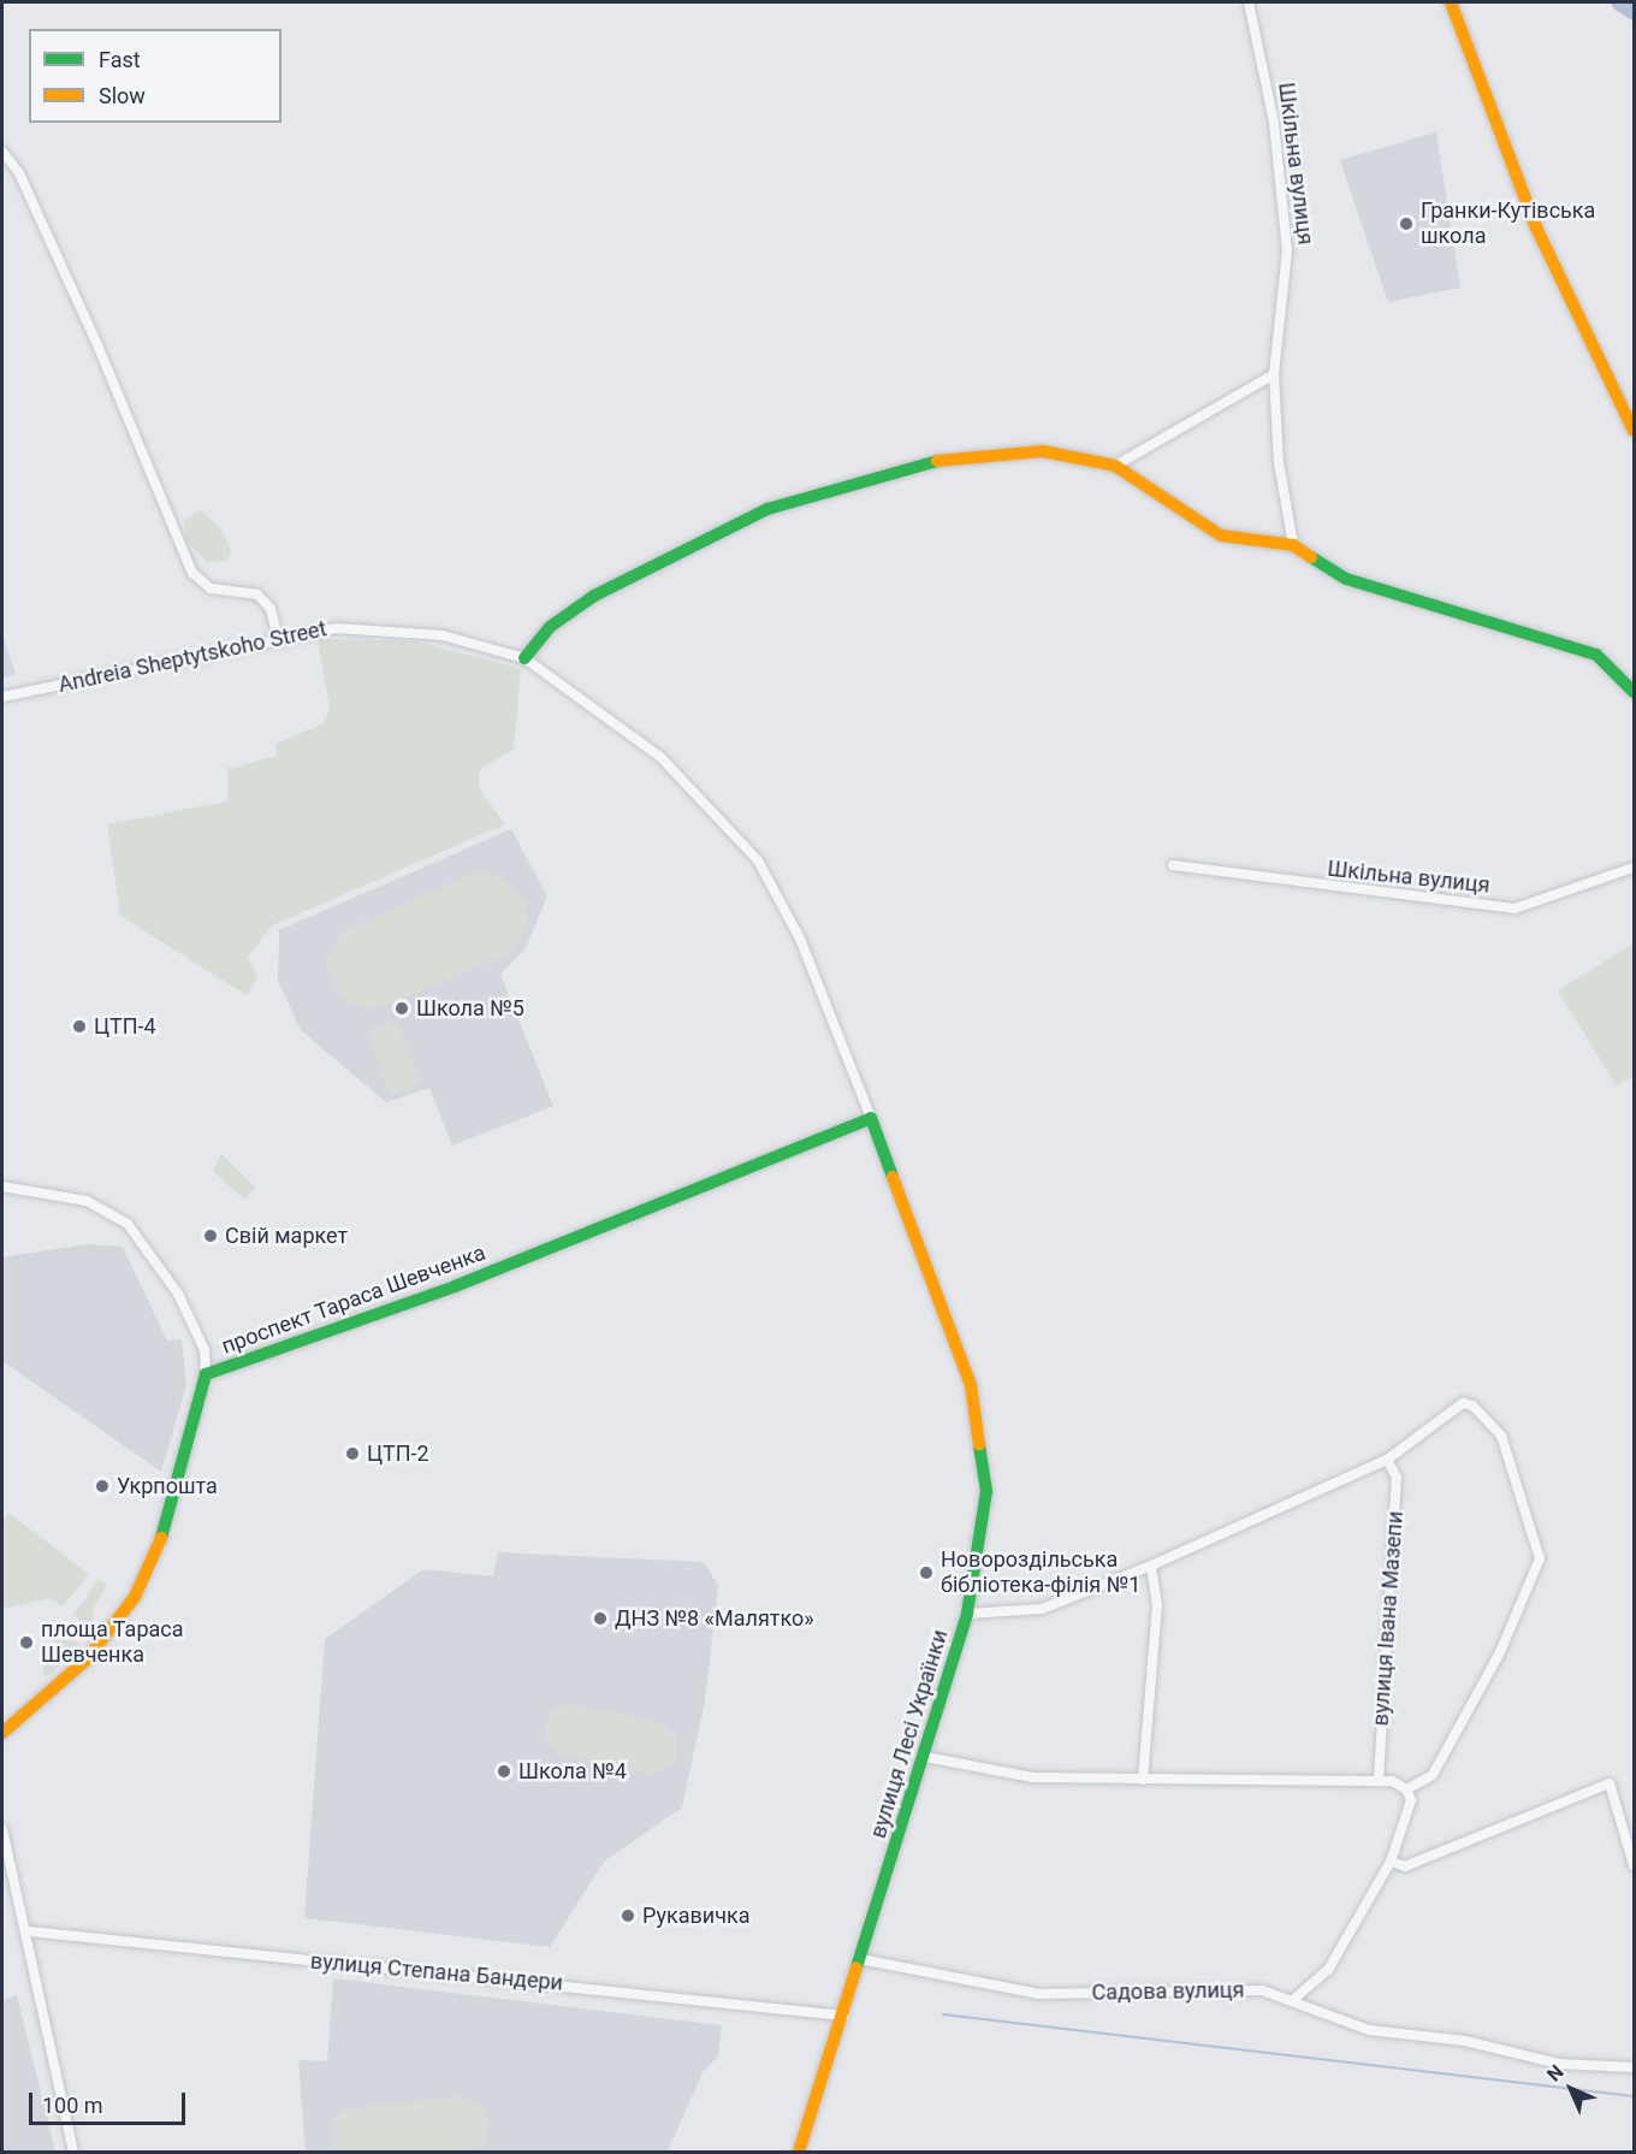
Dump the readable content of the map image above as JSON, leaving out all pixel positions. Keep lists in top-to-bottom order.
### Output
{
  "streets": {
    "street": [
      "Шкільна вулиця",
      "Andreia Sheptytskoho Street",
      "проспект Тараса Шевченка",
      "вулиця Івана Мазепи",
      "вулиця Лесі Українки",
      "вулиця Степана Бандери",
      "Садова вулиця"
    ]
  },
  "crossings": [
    ["Andreia Sheptytskoho Street", "проспект Тараса Шевченка"],
    ["Andreia Sheptytskoho Street", "вулиця Лесі Українки"],
    ["проспект Тараса Шевченка", "вулиця Лесі Українки"],
    ["вулиця Лесі Українки", "вулиця Степана Бандери"],
    ["вулиця Лесі Українки", "Садова вулиця"]
  ],
  "places": [
    "Гранки-Кутівська школа",
    "Школа №5",
    "ЦТП-4",
    "Свiй маркет",
    "ЦТП-2",
    "Укрпошта",
    "Новороздільська бібліотека-філія №1",
    "ДНЗ №8 «Малятко»",
    "площа Тараса Шевченка",
    "Школа №4",
    "Рукавичка"
  ],
  "legend": ["Fast", "Slow"],
  "scale_bar": "100 m",
  "north": "top left"
}
